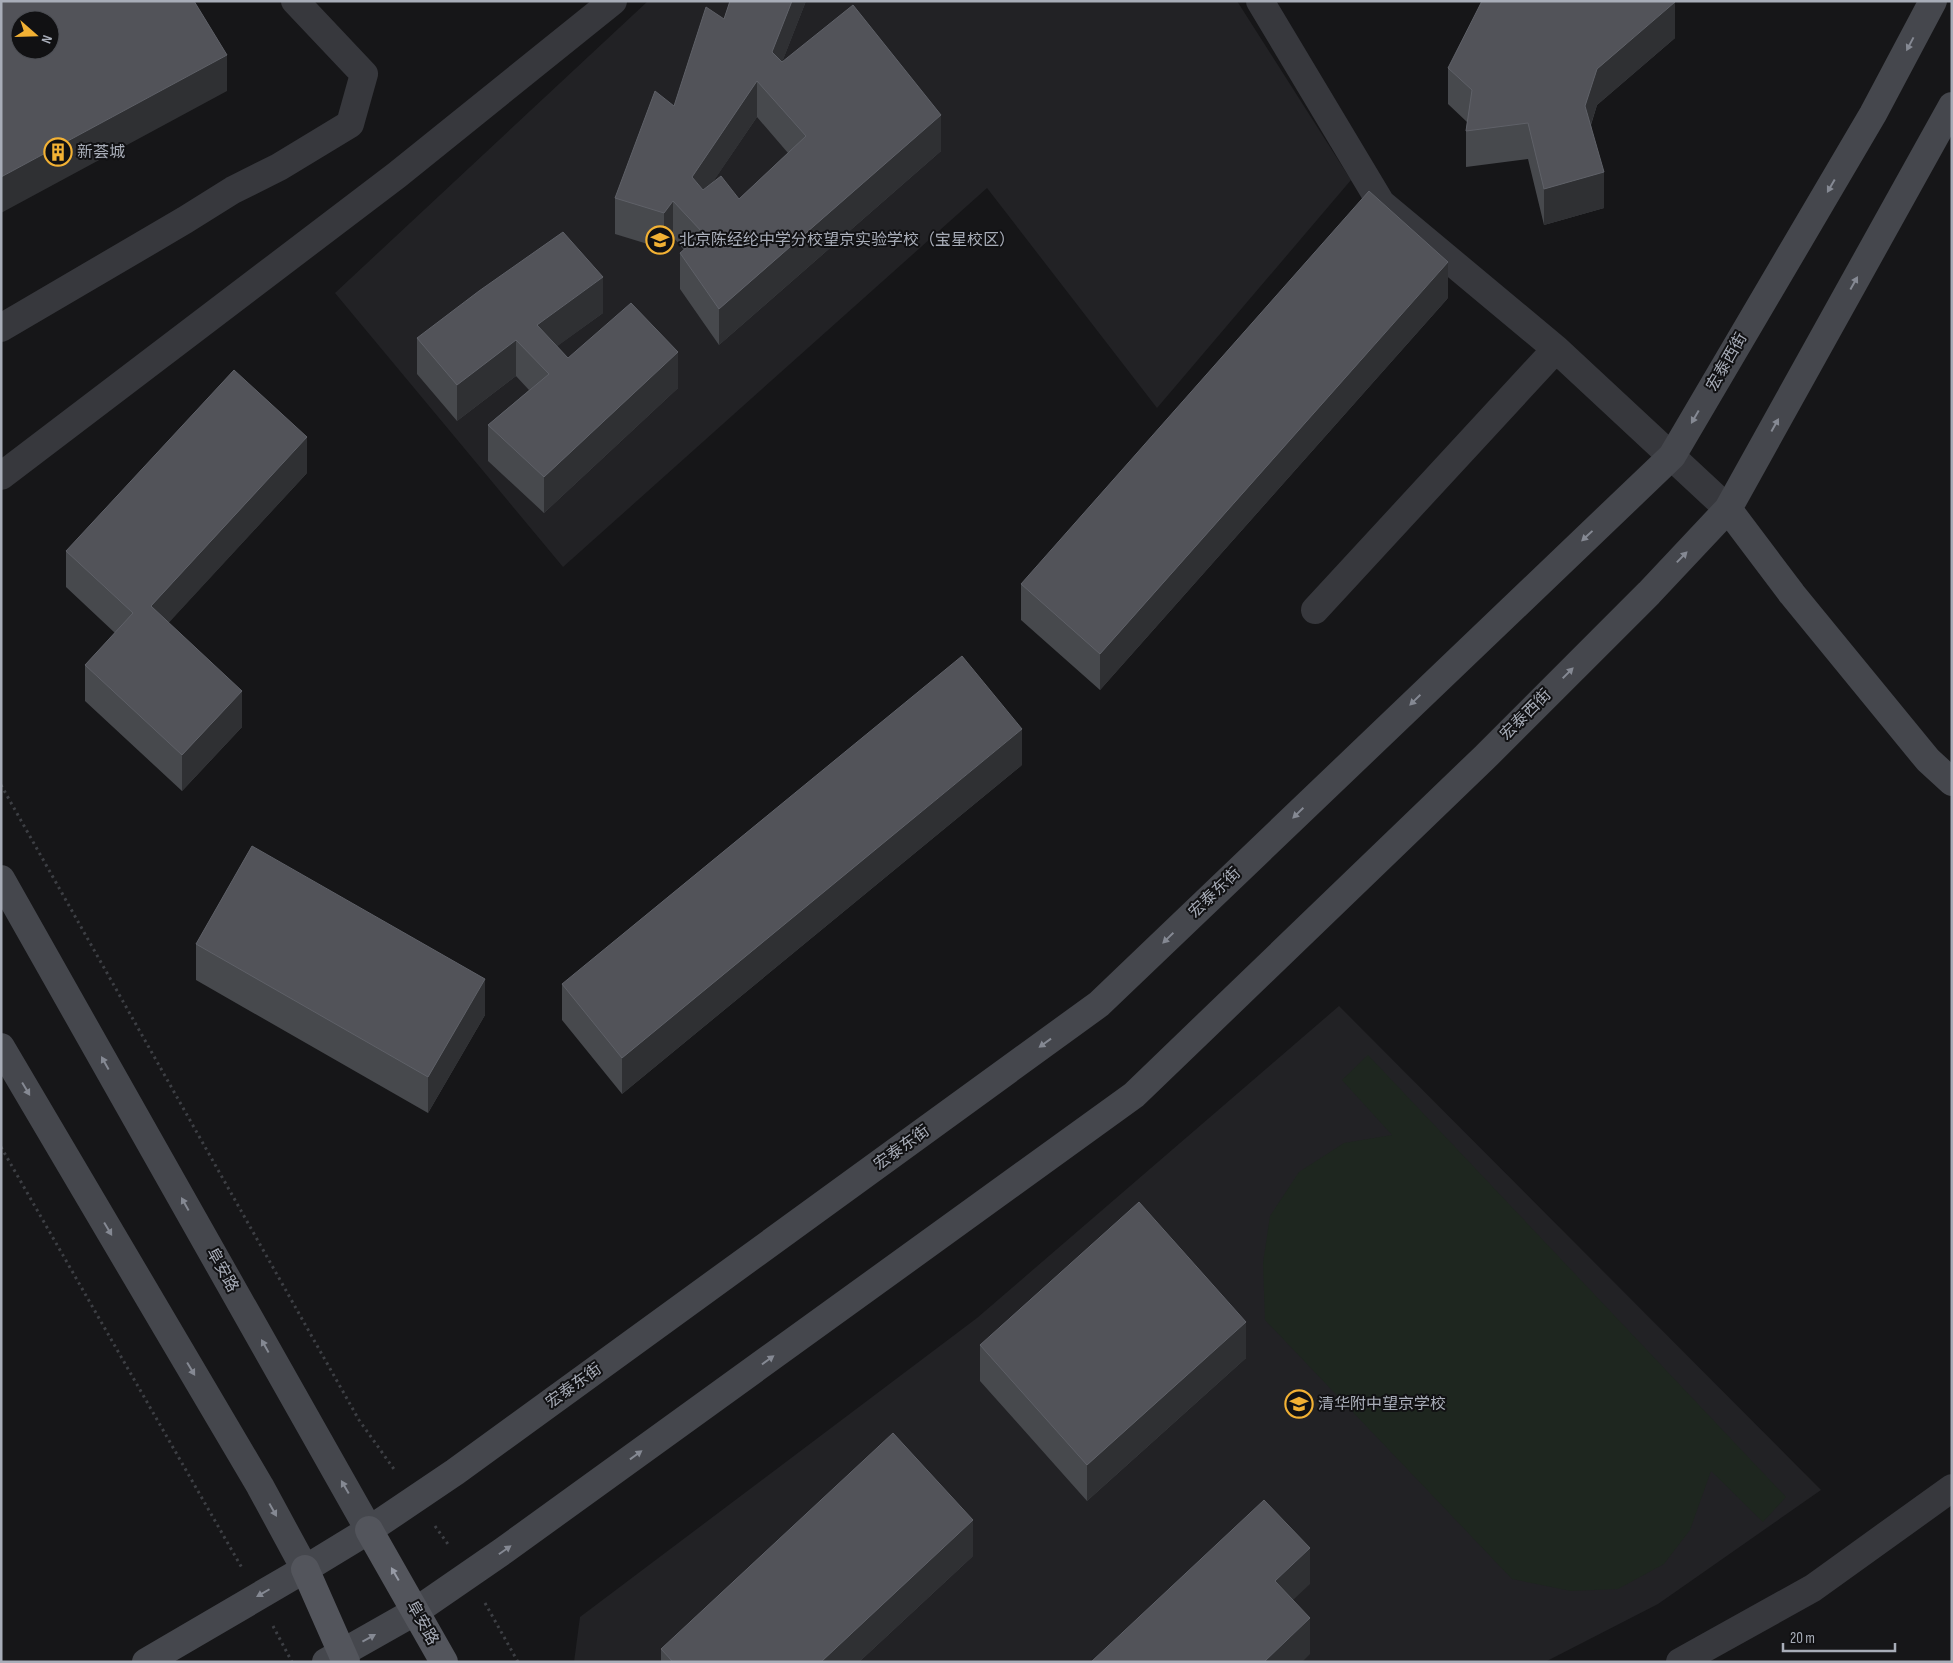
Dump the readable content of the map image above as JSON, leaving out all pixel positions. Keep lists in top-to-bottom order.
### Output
{
  "streets": {
    "main road": ["宏泰西街", "宏泰东街", "阜安路"]
  },
  "crossings": [
    ["宏泰西街", "宏泰东街"],
    ["宏泰西街", "阜安路"],
    ["宏泰东街", "阜安路"]
  ],
  "one_way": ["宏泰东街"],
  "places": {
    "building": ["新荟城"],
    "school or university": ["北京陈经纶中学分校望京实验学校（宝星校区）", "清华附中望京学校"]
  },
  "scale_bar": "20 m",
  "north": "right"
}
